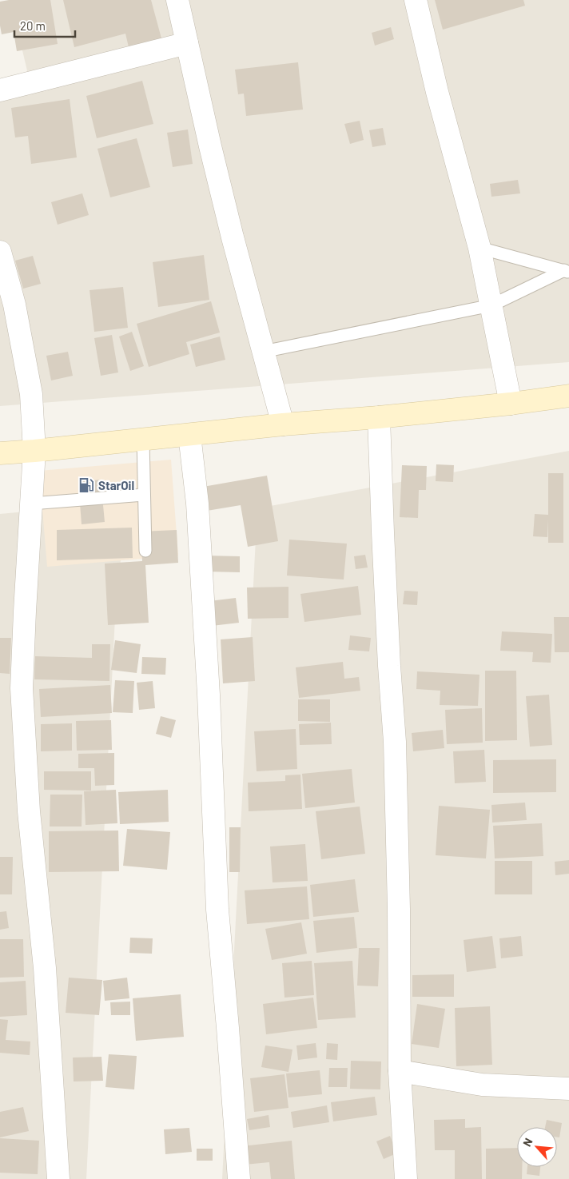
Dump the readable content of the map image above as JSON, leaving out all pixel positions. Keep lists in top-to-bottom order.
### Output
{
  "places": {
    "fuel station": ["StarOil"]
  },
  "scale_bar": "20 m",
  "north": "top left"
}
